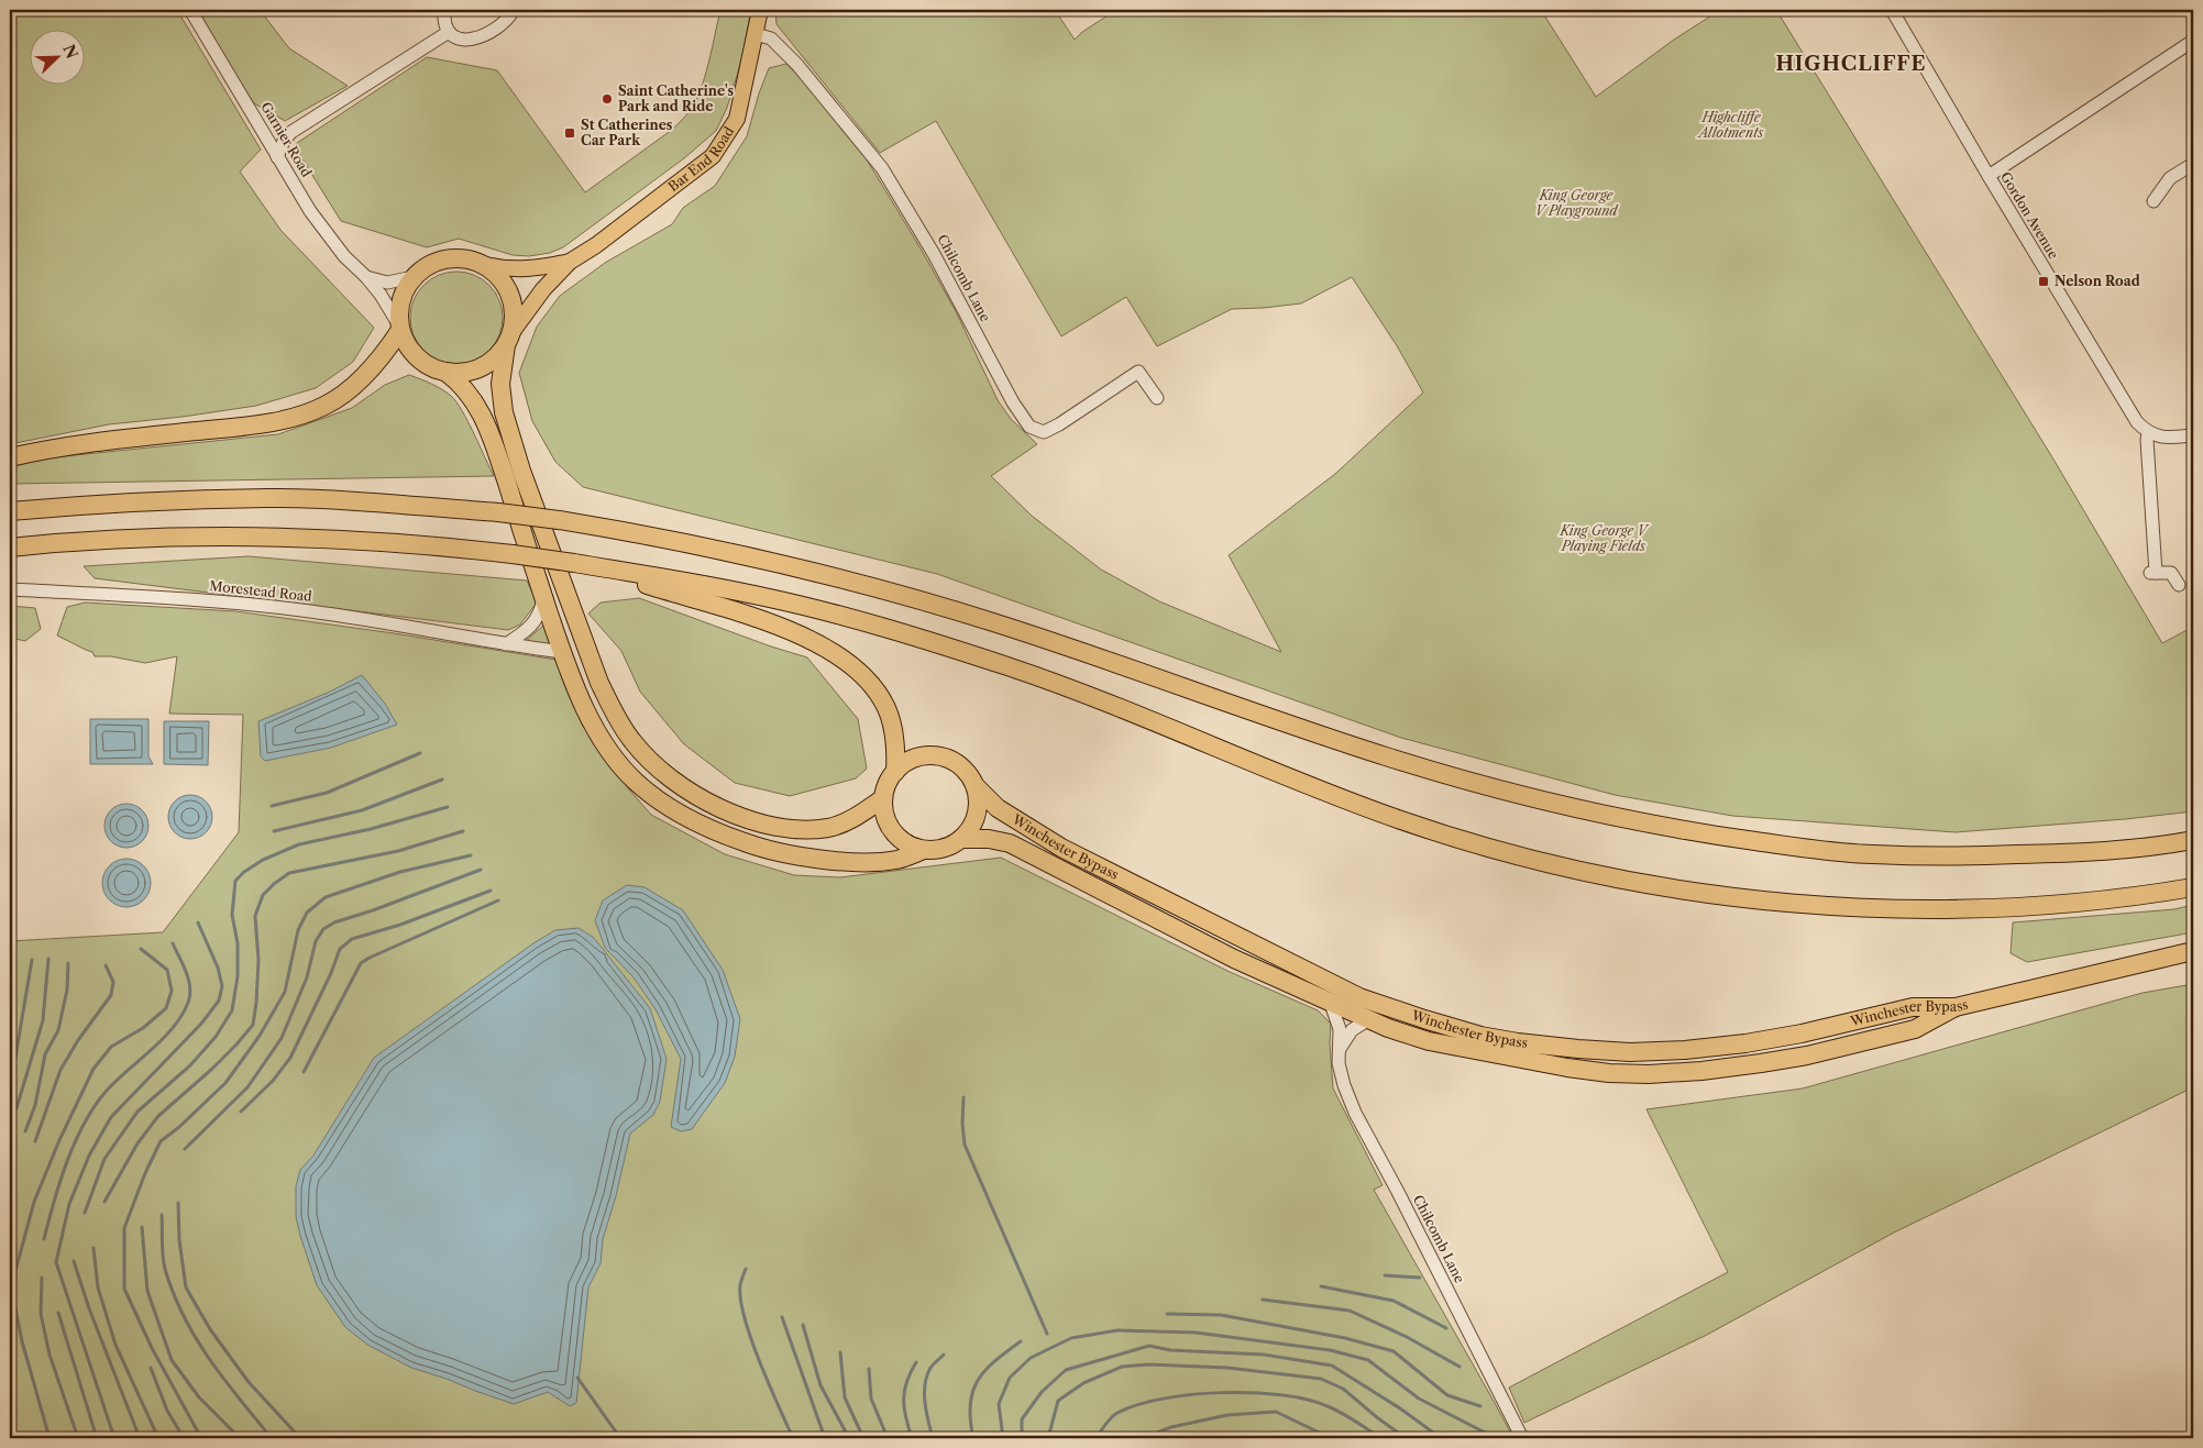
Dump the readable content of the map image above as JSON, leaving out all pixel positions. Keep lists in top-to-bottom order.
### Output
{
  "streets": {
    "highway": ["Winchester Bypass"],
    "main road": ["Bar End Road"],
    "street": [
      "Garnier Road",
      "Gordon Avenue",
      "Chilcomb Lane",
      "Morestead Road"
    ]
  },
  "crossings": [
    ["Garnier Road", "Bar End Road"],
    ["Bar End Road", "Chilcomb Lane"],
    ["Chilcomb Lane", "Winchester Bypass"]
  ],
  "districts": ["HIGHCLIFFE"],
  "parks": ["Highcliffe Allotments", "King George V Playground", "King George V Playing Fields"],
  "places": {
    "other": ["Saint Catherine's Park and Ride"],
    "transit": ["St Catherines Car Park", "Nelson Road"]
  },
  "north": "top right"
}
